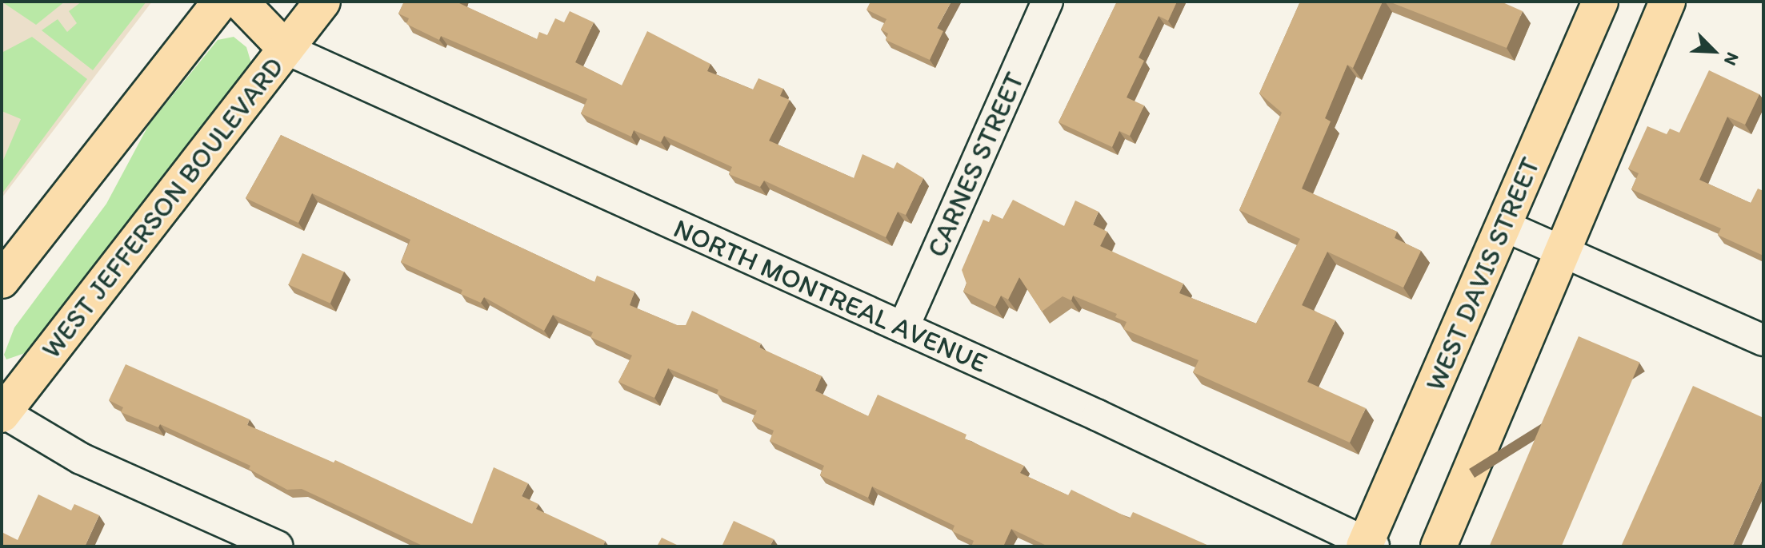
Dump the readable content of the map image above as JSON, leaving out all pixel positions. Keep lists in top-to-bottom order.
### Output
{
  "streets": {
    "main road": ["WEST JEFFERSON BOULEVARD", "WEST DAVIS STREET"],
    "street": ["CARNES STREET", "NORTH MONTREAL AVENUE"]
  },
  "crossings": [
    ["CARNES STREET", "NORTH MONTREAL AVENUE"],
    ["WEST JEFFERSON BOULEVARD", "NORTH MONTREAL AVENUE"],
    ["WEST DAVIS STREET", "NORTH MONTREAL AVENUE"]
  ],
  "north": "bottom right"
}
